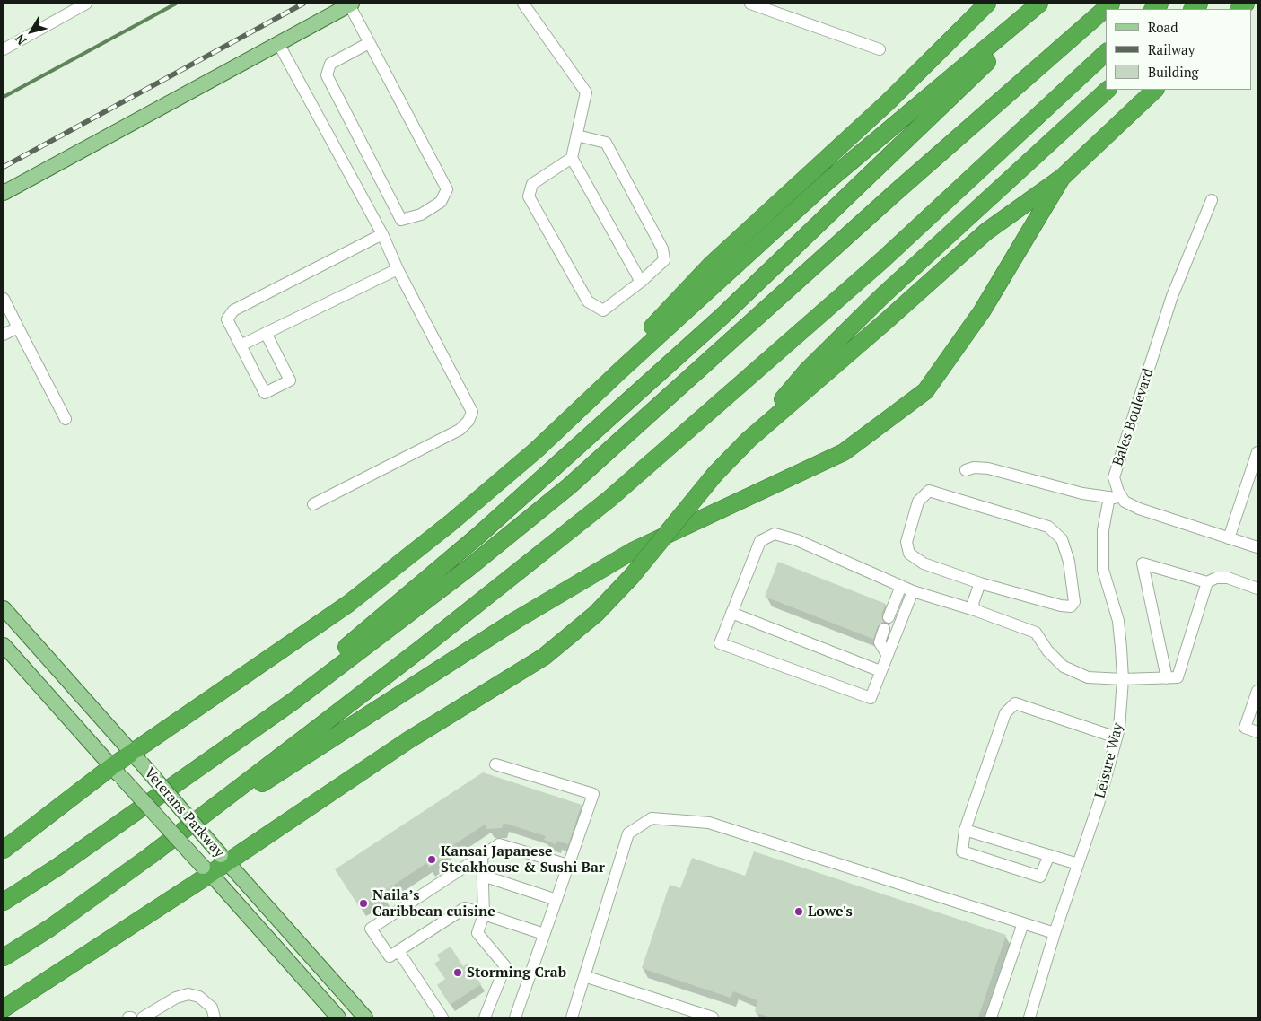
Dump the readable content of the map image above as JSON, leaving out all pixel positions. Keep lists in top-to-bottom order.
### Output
{
  "streets": {
    "main road": ["Veterans Parkway"],
    "street": ["Bales Boulevard", "Leisure Way"]
  },
  "places": [
    "Kansai Japanese Steakhouse & Sushi Bar",
    "Naila’s Caribbean cuisine",
    "Lowe's",
    "Storming Crab"
  ],
  "legend": ["Road", "Railway", "Building"],
  "north": "bottom left"
}
